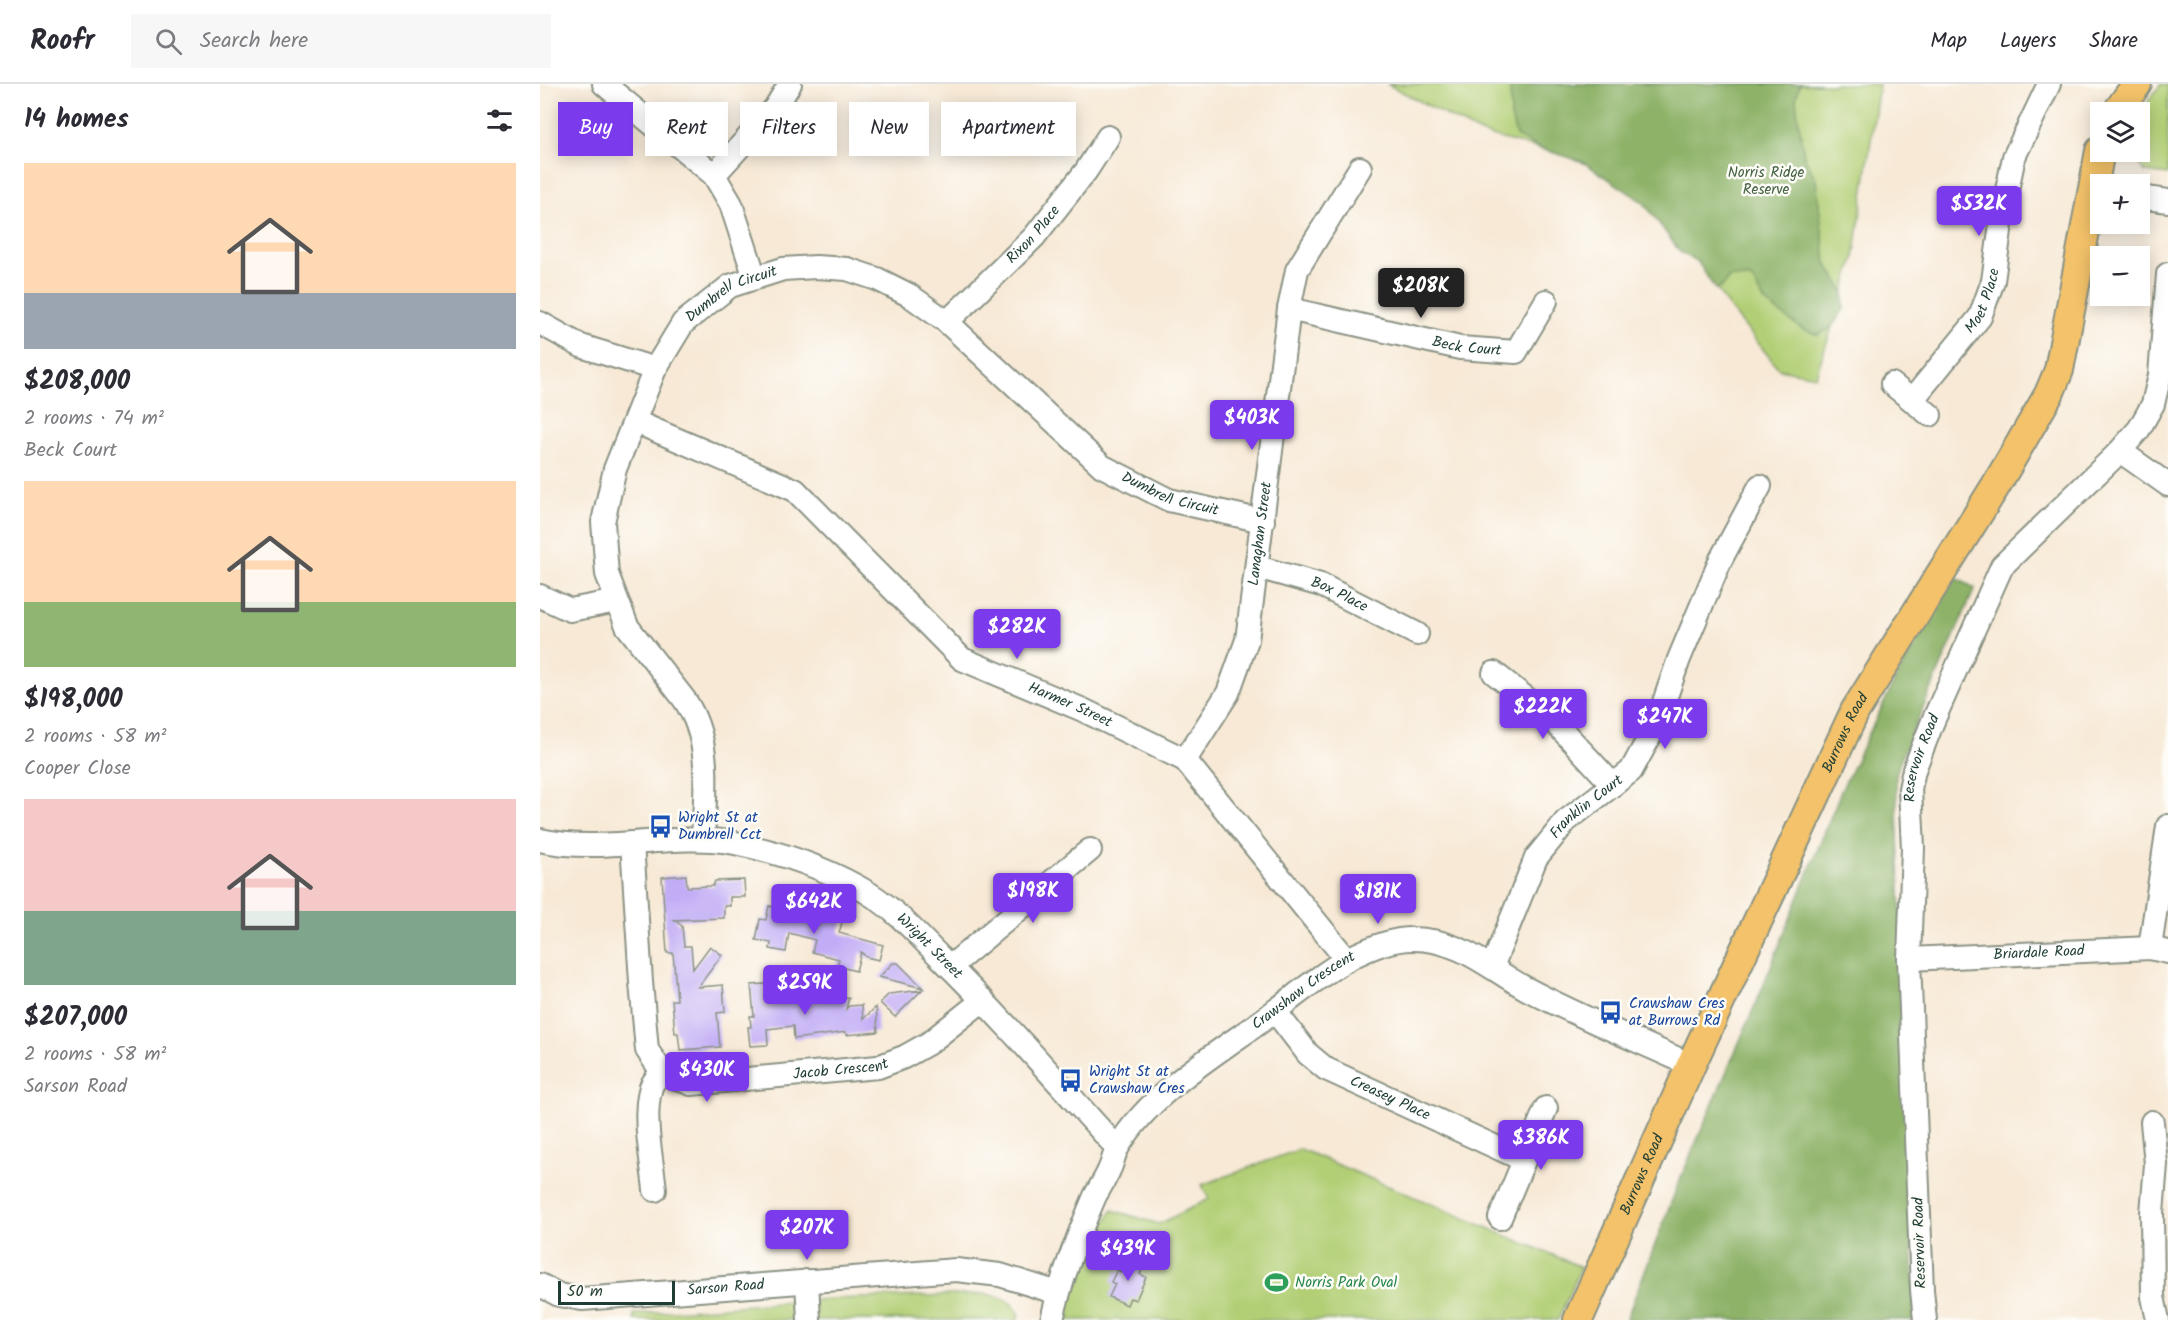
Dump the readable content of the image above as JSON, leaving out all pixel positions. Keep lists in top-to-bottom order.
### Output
{
  "streets": {
    "main road": ["Burrows Road"],
    "street": [
      "Rixon Place",
      "Dumbrell Circuit",
      "Moet Place",
      "Beck Court",
      "Lanaghan Street",
      "Box Place",
      "Harmer Street",
      "Reservoir Road",
      "Franklin Court",
      "Wright Street",
      "Briardale Road",
      "Crawshaw Crescent",
      "Jacob Crescent",
      "Creasey Place",
      "Sarson Road"
    ]
  },
  "crossings": [
    ["Rixon Place", "Dumbrell Circuit"],
    ["Dumbrell Circuit", "Lanaghan Street"],
    ["Dumbrell Circuit", "Harmer Street"],
    ["Dumbrell Circuit", "Wright Street"],
    ["Beck Court", "Lanaghan Street"],
    ["Lanaghan Street", "Box Place"],
    ["Lanaghan Street", "Harmer Street"],
    ["Harmer Street", "Crawshaw Crescent"],
    ["Burrows Road", "Crawshaw Crescent"],
    ["Reservoir Road", "Briardale Road"],
    ["Franklin Court", "Crawshaw Crescent"],
    ["Wright Street", "Crawshaw Crescent"],
    ["Wright Street", "Jacob Crescent"],
    ["Crawshaw Crescent", "Creasey Place"],
    ["Crawshaw Crescent", "Sarson Road"]
  ],
  "parks": ["Norris Ridge Reserve"],
  "places": {
    "bus stop": ["Wright St at Dumbrell Cct", "Crawshaw Cres at Burrows Rd", "Wright St at Crawshaw Cres"],
    "sports": ["Norris Park Oval"]
  },
  "scale_bar": "50 m",
  "page": {
    "header": "Roofr",
    "search": "Search here",
    "nav": ["Map", "Layers", "Share"],
    "heading": "14 homes",
    "map_buttons": ["+", "−"],
    "chip": [
      "Buy",
      "Rent",
      "Filters",
      "New",
      "Apartment"
    ],
    "list": [
      {
        "name": "$208,000",
        "note": "2 rooms · 74 m² · Beck Court"
      },
      {
        "name": "$198,000",
        "note": "2 rooms · 58 m² · Cooper Close"
      },
      {
        "name": "$207,000",
        "note": "2 rooms · 58 m² · Sarson Road"
      }
    ],
    "price": [
      "$532K",
      "$208K",
      "$403K",
      "$282K",
      "$222K",
      "$247K",
      "$198K",
      "$181K",
      "$642K",
      "$259K",
      "$430K",
      "$386K",
      "$207K",
      "$439K"
    ],
    "scale": "50 m"
  }
}
